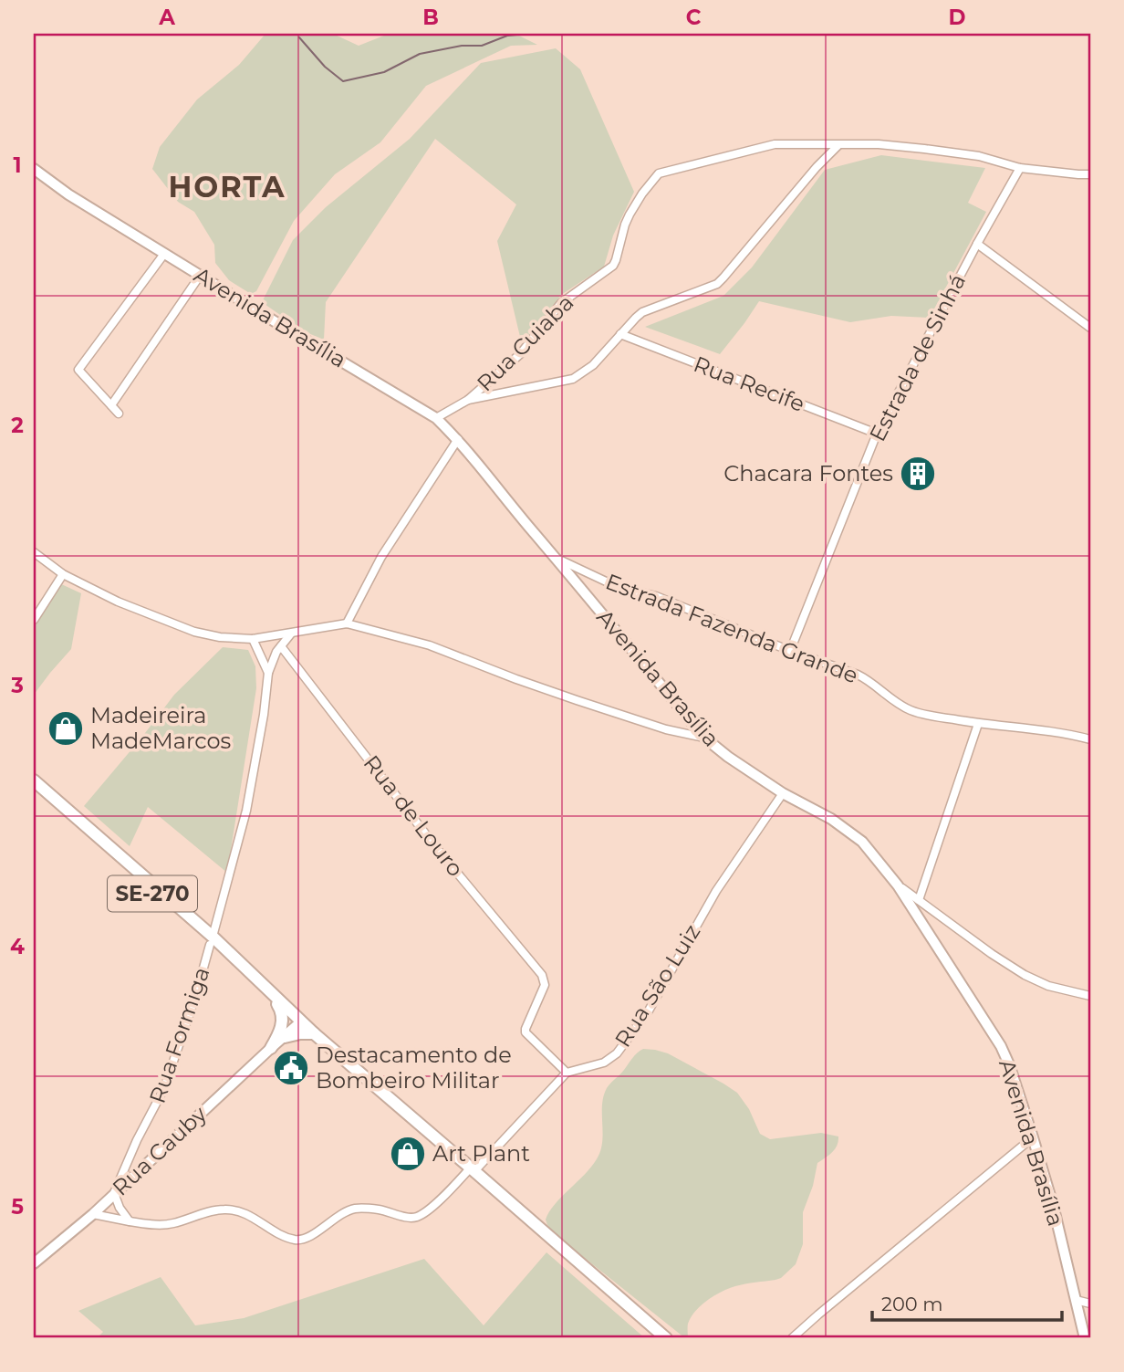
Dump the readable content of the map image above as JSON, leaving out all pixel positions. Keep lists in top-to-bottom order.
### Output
{
  "streets": {
    "main road": ["Avenida Brasília", "SE-270", "Rua Cauby"],
    "street": [
      "Rua Cuiaba",
      "Estrada de Sinhá",
      "Rua Recife",
      "Estrada Fazenda Grande",
      "Rua de Louro",
      "Rua São Luiz",
      "Rua Formiga"
    ]
  },
  "crossings": [
    ["Avenida Brasília", "Estrada Fazenda Grande"],
    ["Avenida Brasília", "Rua São Luiz"],
    ["Rua Cuiaba", "Estrada de Sinhá"],
    ["Estrada de Sinhá", "Rua Recife"],
    ["Estrada de Sinhá", "Estrada Fazenda Grande"],
    ["Rua de Louro", "Rua São Luiz"],
    ["Rua de Louro", "Rua Formiga"],
    ["SE-270", "Rua Formiga"],
    ["SE-270", "Rua Cauby"],
    ["Rua Formiga", "Rua Cauby"]
  ],
  "districts": ["HORTA"],
  "places": {
    "building": ["Chacara Fontes"],
    "shop": ["Madeireira MadeMarcos", "Art Plant"],
    "public building": ["Destacamento de Bombeiro Militar"]
  },
  "scale_bar": "200 m",
  "grid": {
    "columns": [
      "A",
      "B",
      "C",
      "D"
    ],
    "rows": [
      "1",
      "2",
      "3",
      "4",
      "5"
    ]
  }
}
